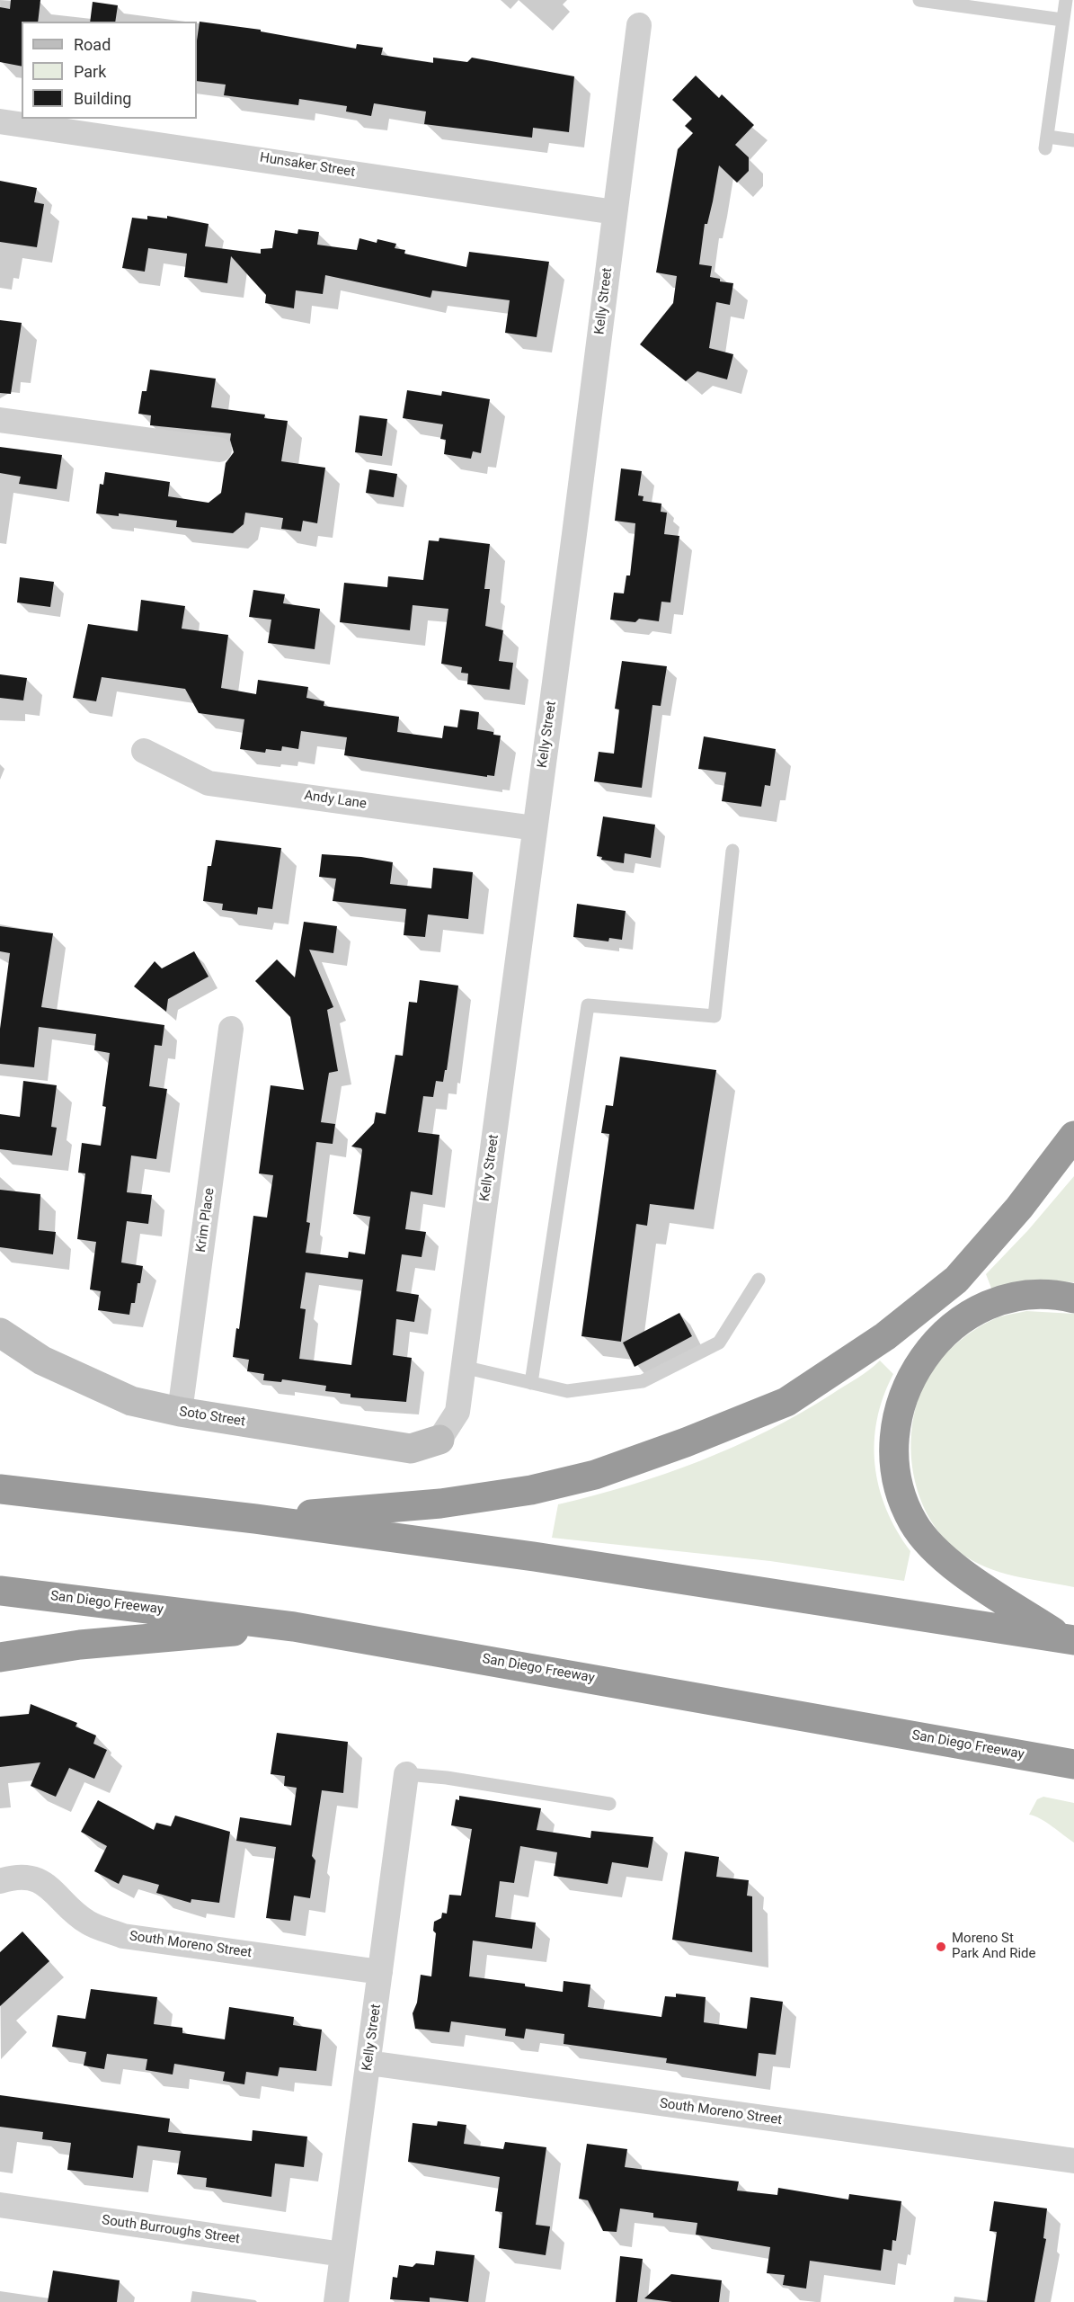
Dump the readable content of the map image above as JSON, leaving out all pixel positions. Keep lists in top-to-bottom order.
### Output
{
  "streets": {
    "highway": ["San Diego Freeway"],
    "street": [
      "Hunsaker Street",
      "Kelly Street",
      "Andy Lane",
      "Krim Place",
      "Soto Street",
      "South Moreno Street",
      "South Burroughs Street"
    ]
  },
  "crossings": [
    ["Hunsaker Street", "Kelly Street"],
    ["Kelly Street", "Andy Lane"],
    ["Kelly Street", "Soto Street"],
    ["Kelly Street", "South Moreno Street"],
    ["Kelly Street", "South Burroughs Street"],
    ["Krim Place", "Soto Street"]
  ],
  "places": ["Moreno St Park And Ride"],
  "legend": ["Road", "Park", "Building"]
}
